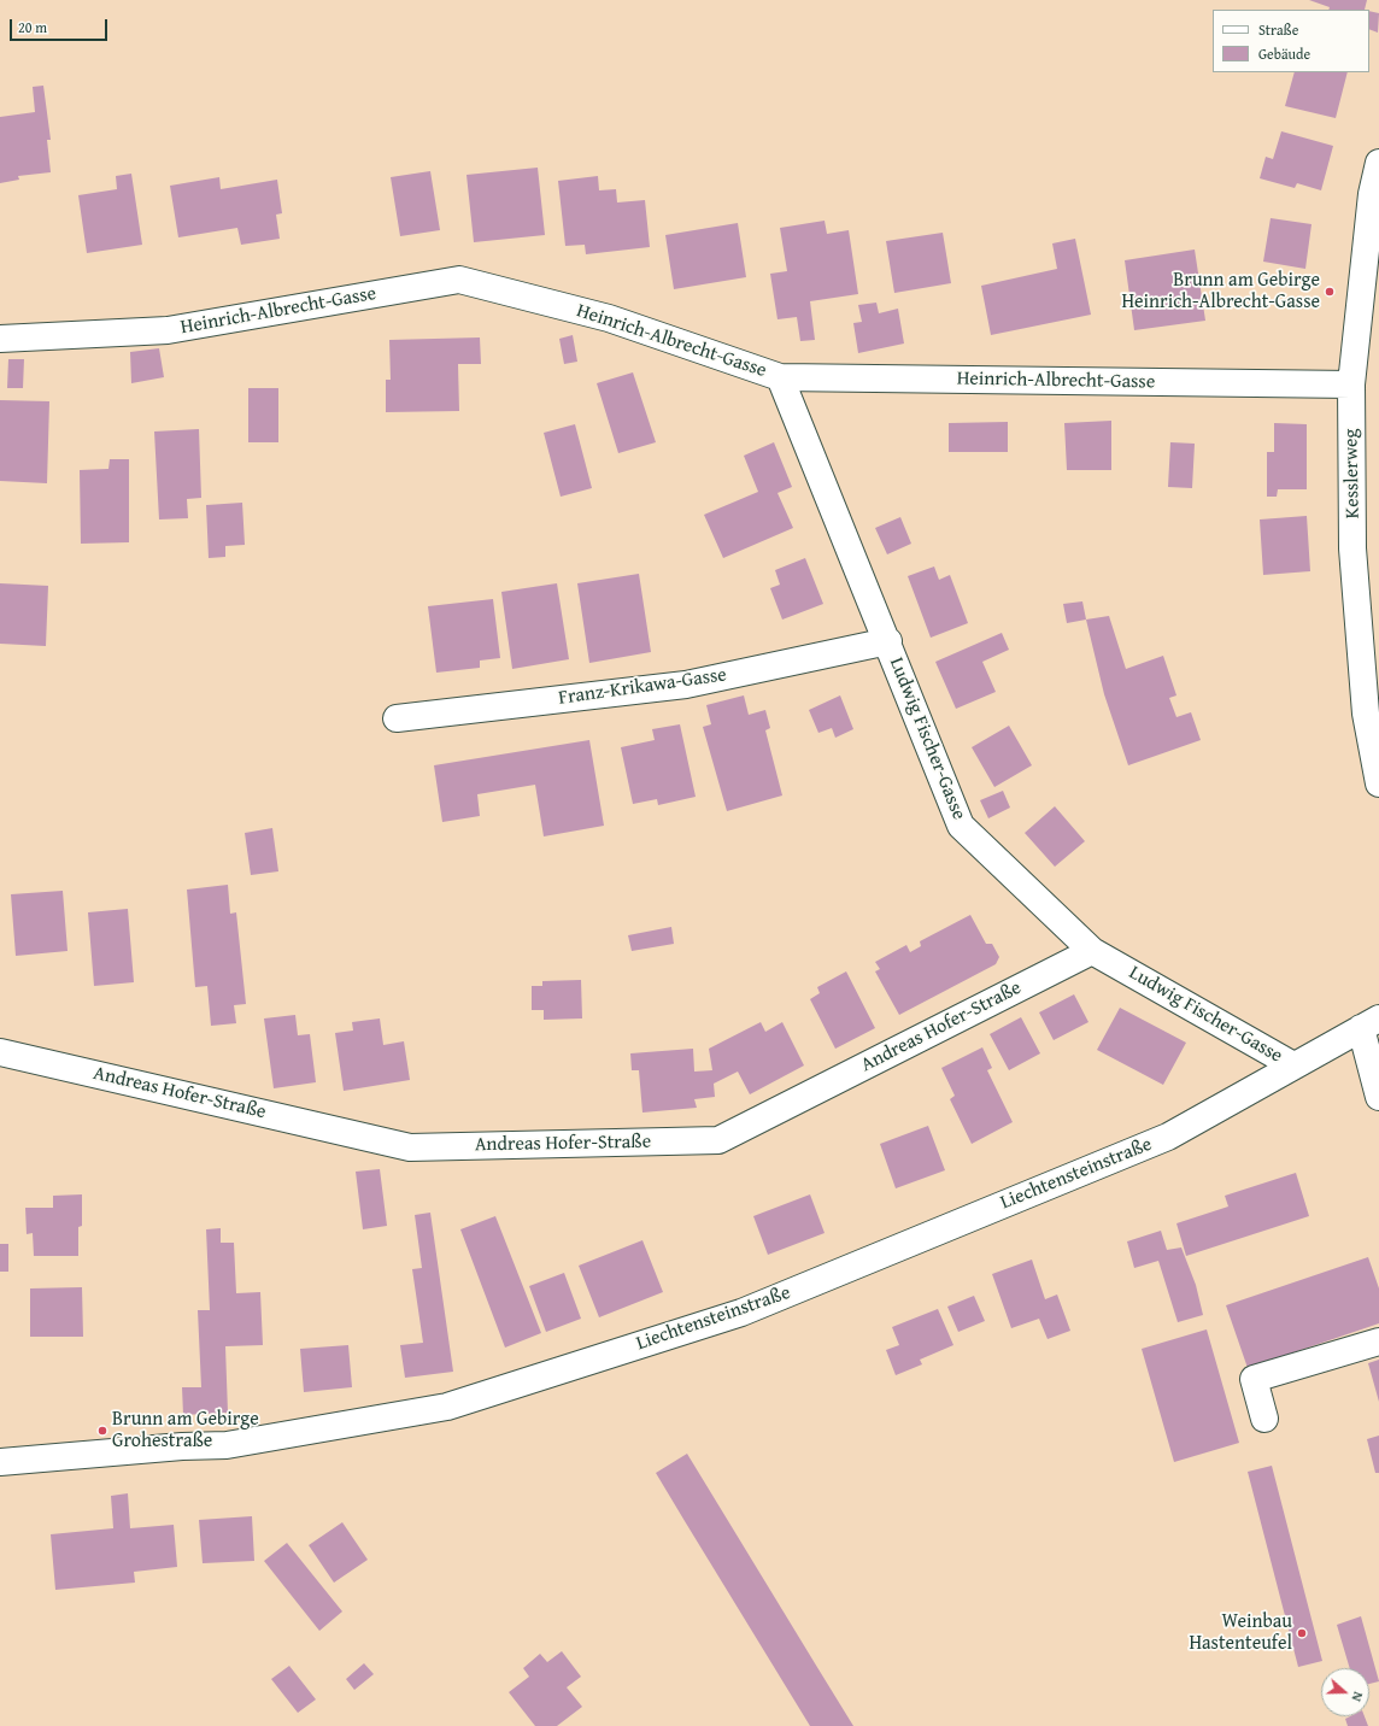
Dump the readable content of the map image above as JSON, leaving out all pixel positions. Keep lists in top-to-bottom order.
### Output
{
  "streets": {
    "street": [
      "Heinrich-Albrecht-Gasse",
      "Kesslerweg",
      "Franz-Krikawa-Gasse",
      "Ludwig Fischer-Gasse",
      "Andreas Hofer-Straße",
      "Liechtensteinstraße"
    ]
  },
  "crossings": [
    ["Heinrich-Albrecht-Gasse", "Kesslerweg"],
    ["Heinrich-Albrecht-Gasse", "Ludwig Fischer-Gasse"],
    ["Franz-Krikawa-Gasse", "Ludwig Fischer-Gasse"],
    ["Ludwig Fischer-Gasse", "Andreas Hofer-Straße"],
    ["Ludwig Fischer-Gasse", "Liechtensteinstraße"]
  ],
  "places": ["Brunn am Gebirge Heinrich-Albrecht-Gasse", "Brunn am Gebirge Grohestraße", "Weinbau Hastenteufel"],
  "legend": ["Straße", "Gebäude"],
  "scale_bar": "20 m",
  "north": "right"
}
